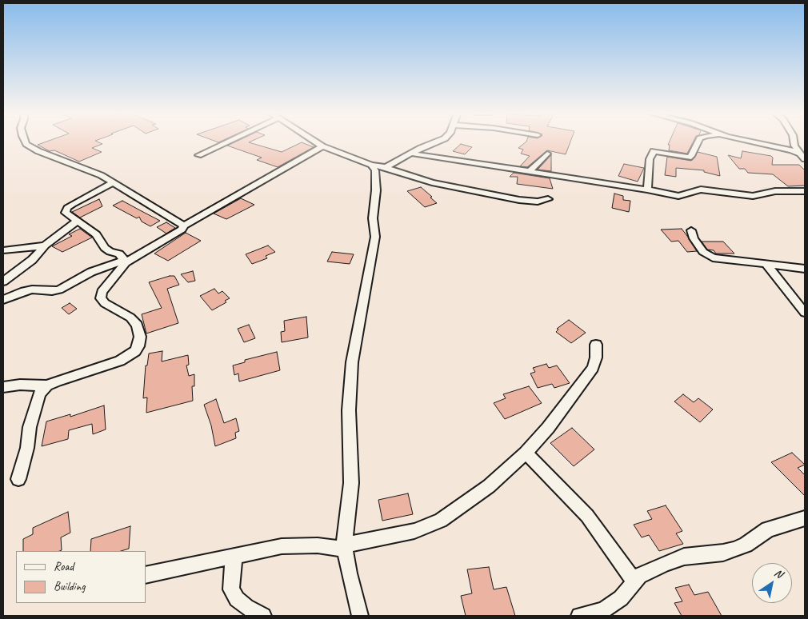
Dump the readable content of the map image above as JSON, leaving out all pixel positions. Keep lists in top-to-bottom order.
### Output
{
  "legend": ["Road", "Building"],
  "north": "top right"
}
